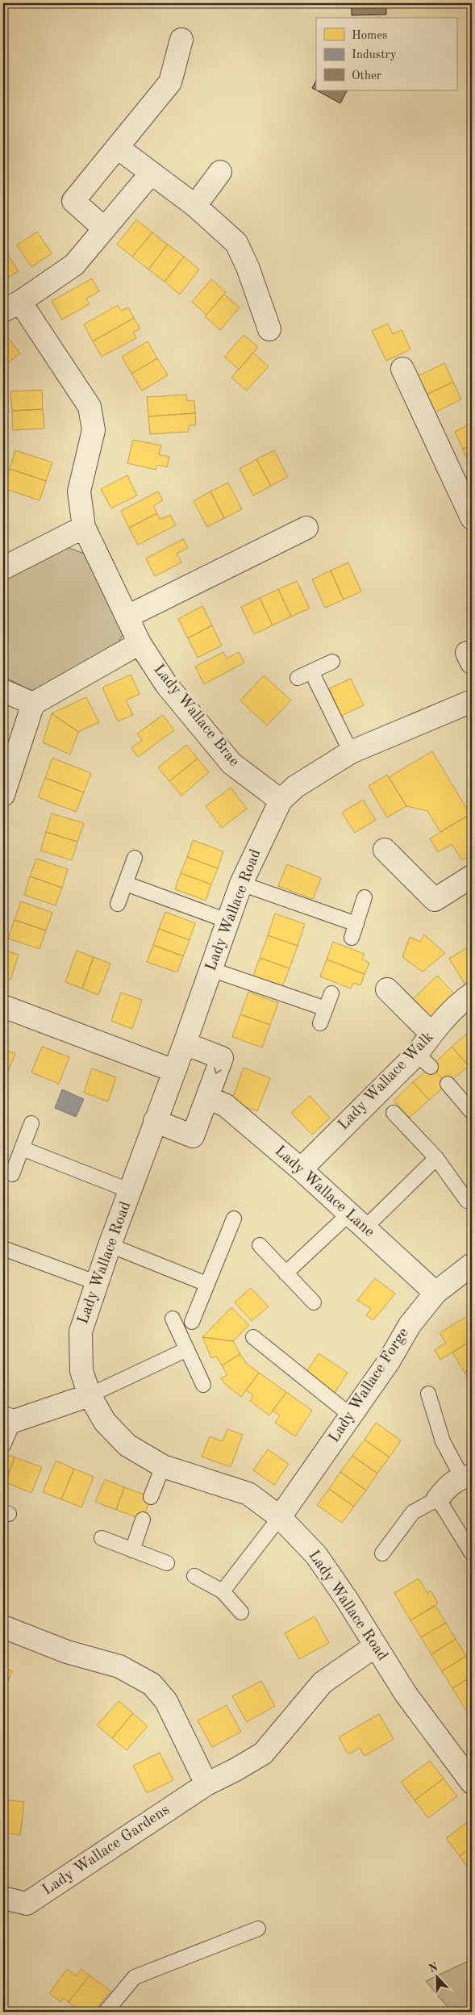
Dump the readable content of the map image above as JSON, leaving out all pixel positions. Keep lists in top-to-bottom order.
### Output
{
  "streets": {
    "street": [
      "Lady Wallace Brae",
      "Lady Wallace Road",
      "Lady Wallace Walk",
      "Lady Wallace Lane",
      "Lady Wallace Forge",
      "Lady Wallace Gardens"
    ]
  },
  "crossings": [
    ["Lady Wallace Brae", "Lady Wallace Road"],
    ["Lady Wallace Road", "Lady Wallace Forge"],
    ["Lady Wallace Road", "Lady Wallace Gardens"],
    ["Lady Wallace Walk", "Lady Wallace Lane"],
    ["Lady Wallace Lane", "Lady Wallace Forge"]
  ],
  "legend": ["Homes", "Industry", "Other"],
  "north": "top"
}
